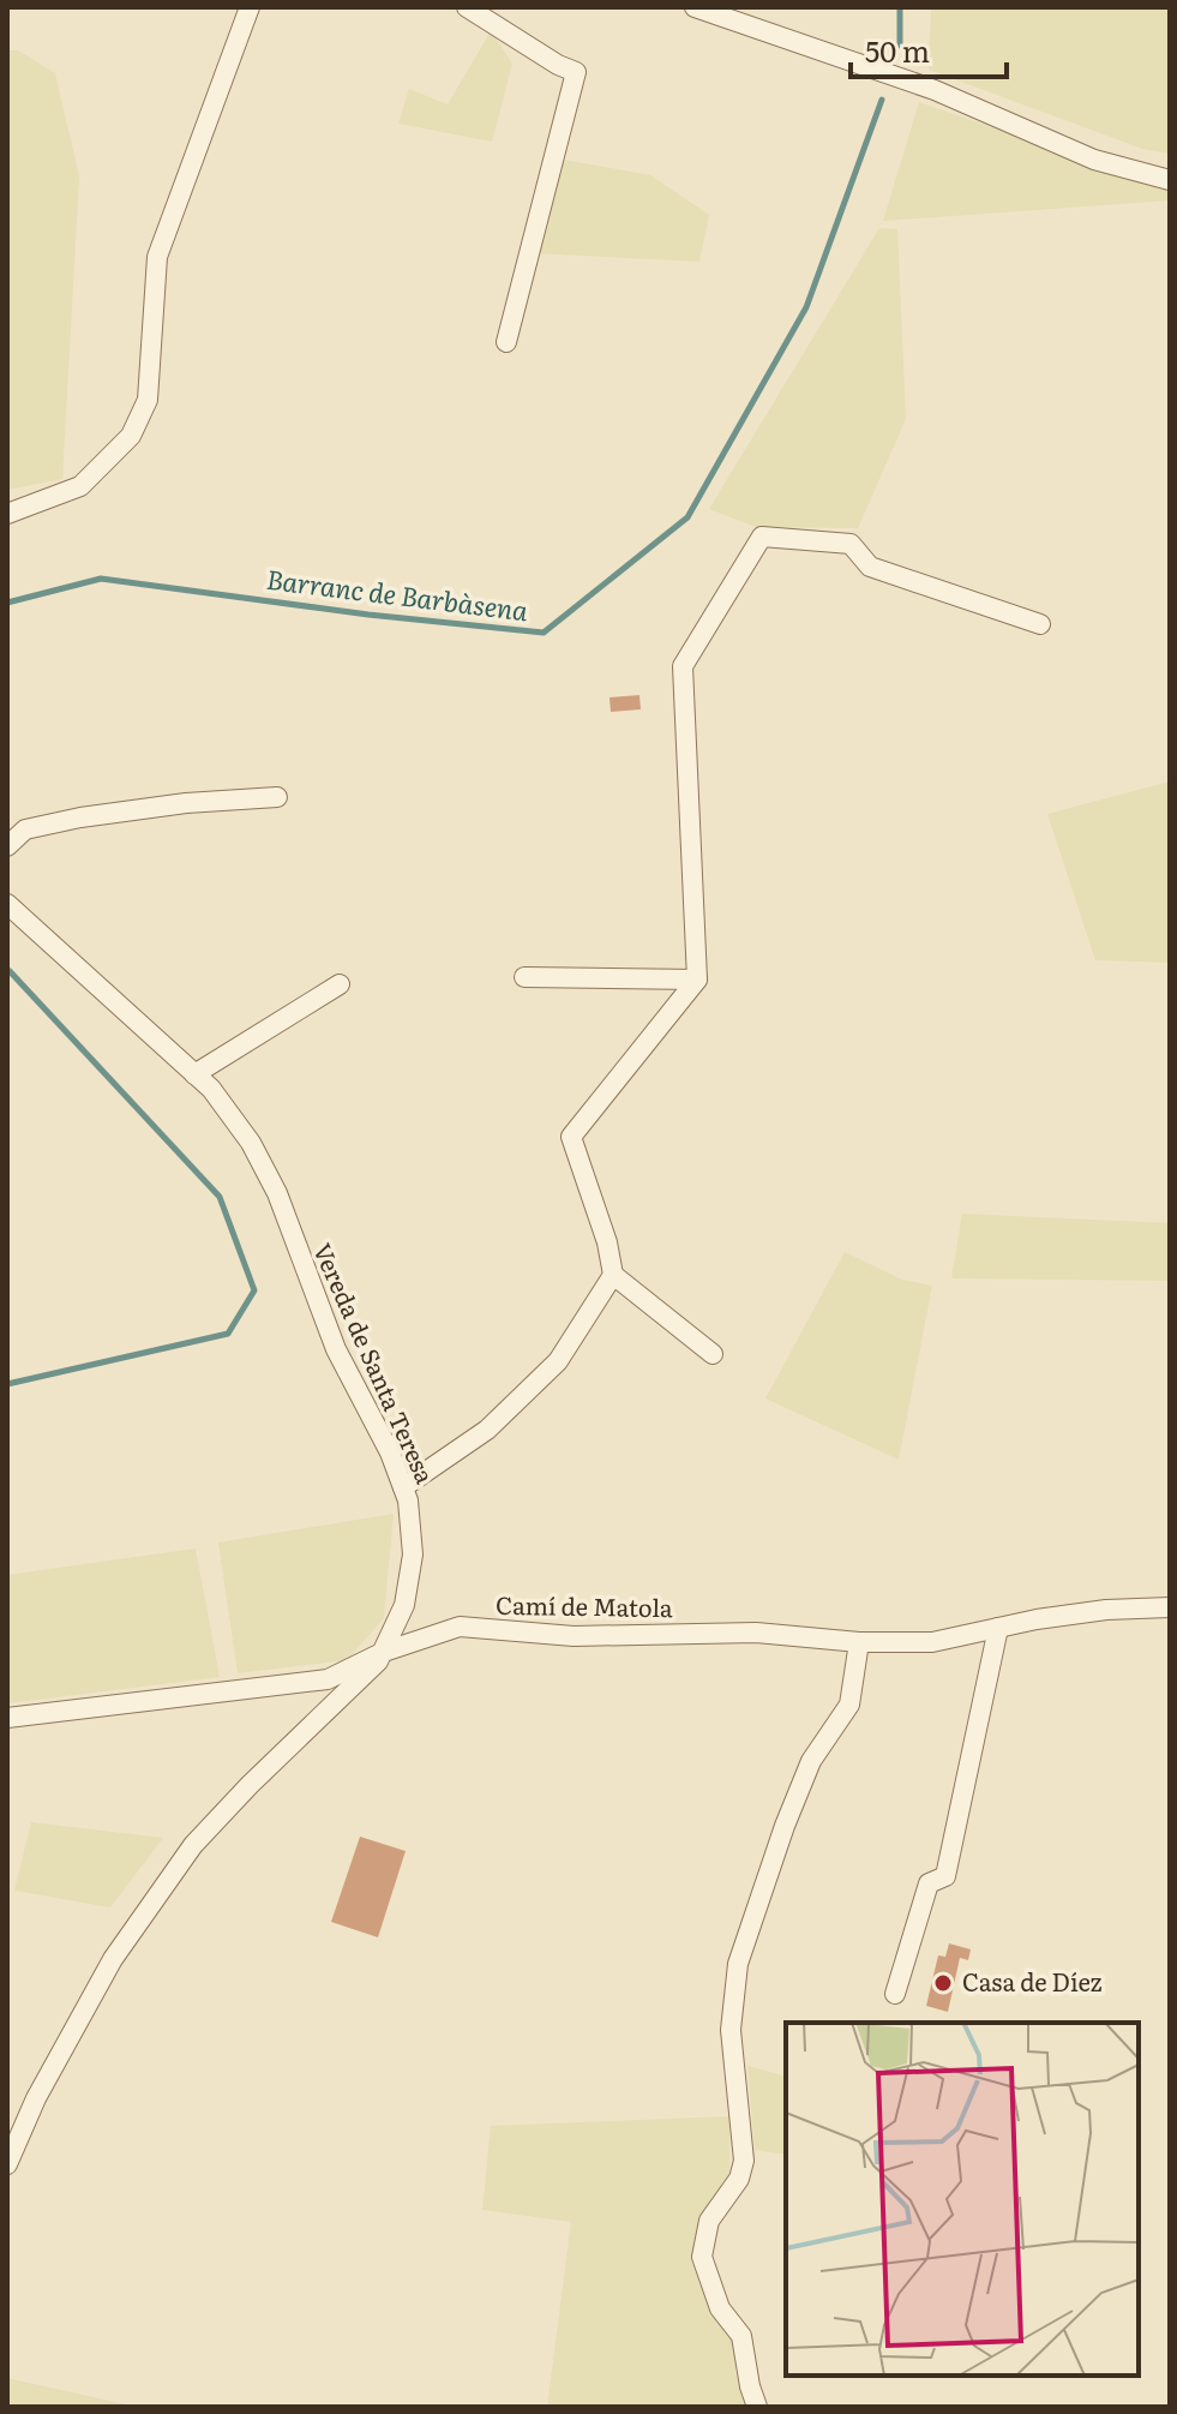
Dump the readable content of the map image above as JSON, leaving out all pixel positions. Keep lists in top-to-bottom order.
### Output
{
  "streets": {
    "street": ["Vereda de Santa Teresa", "Camí de Matola"]
  },
  "crossings": [
    ["Vereda de Santa Teresa", "Camí de Matola"]
  ],
  "water": ["Barranc de Barbàsena"],
  "places": ["Casa de Díez"],
  "scale_bar": "50 m"
}
